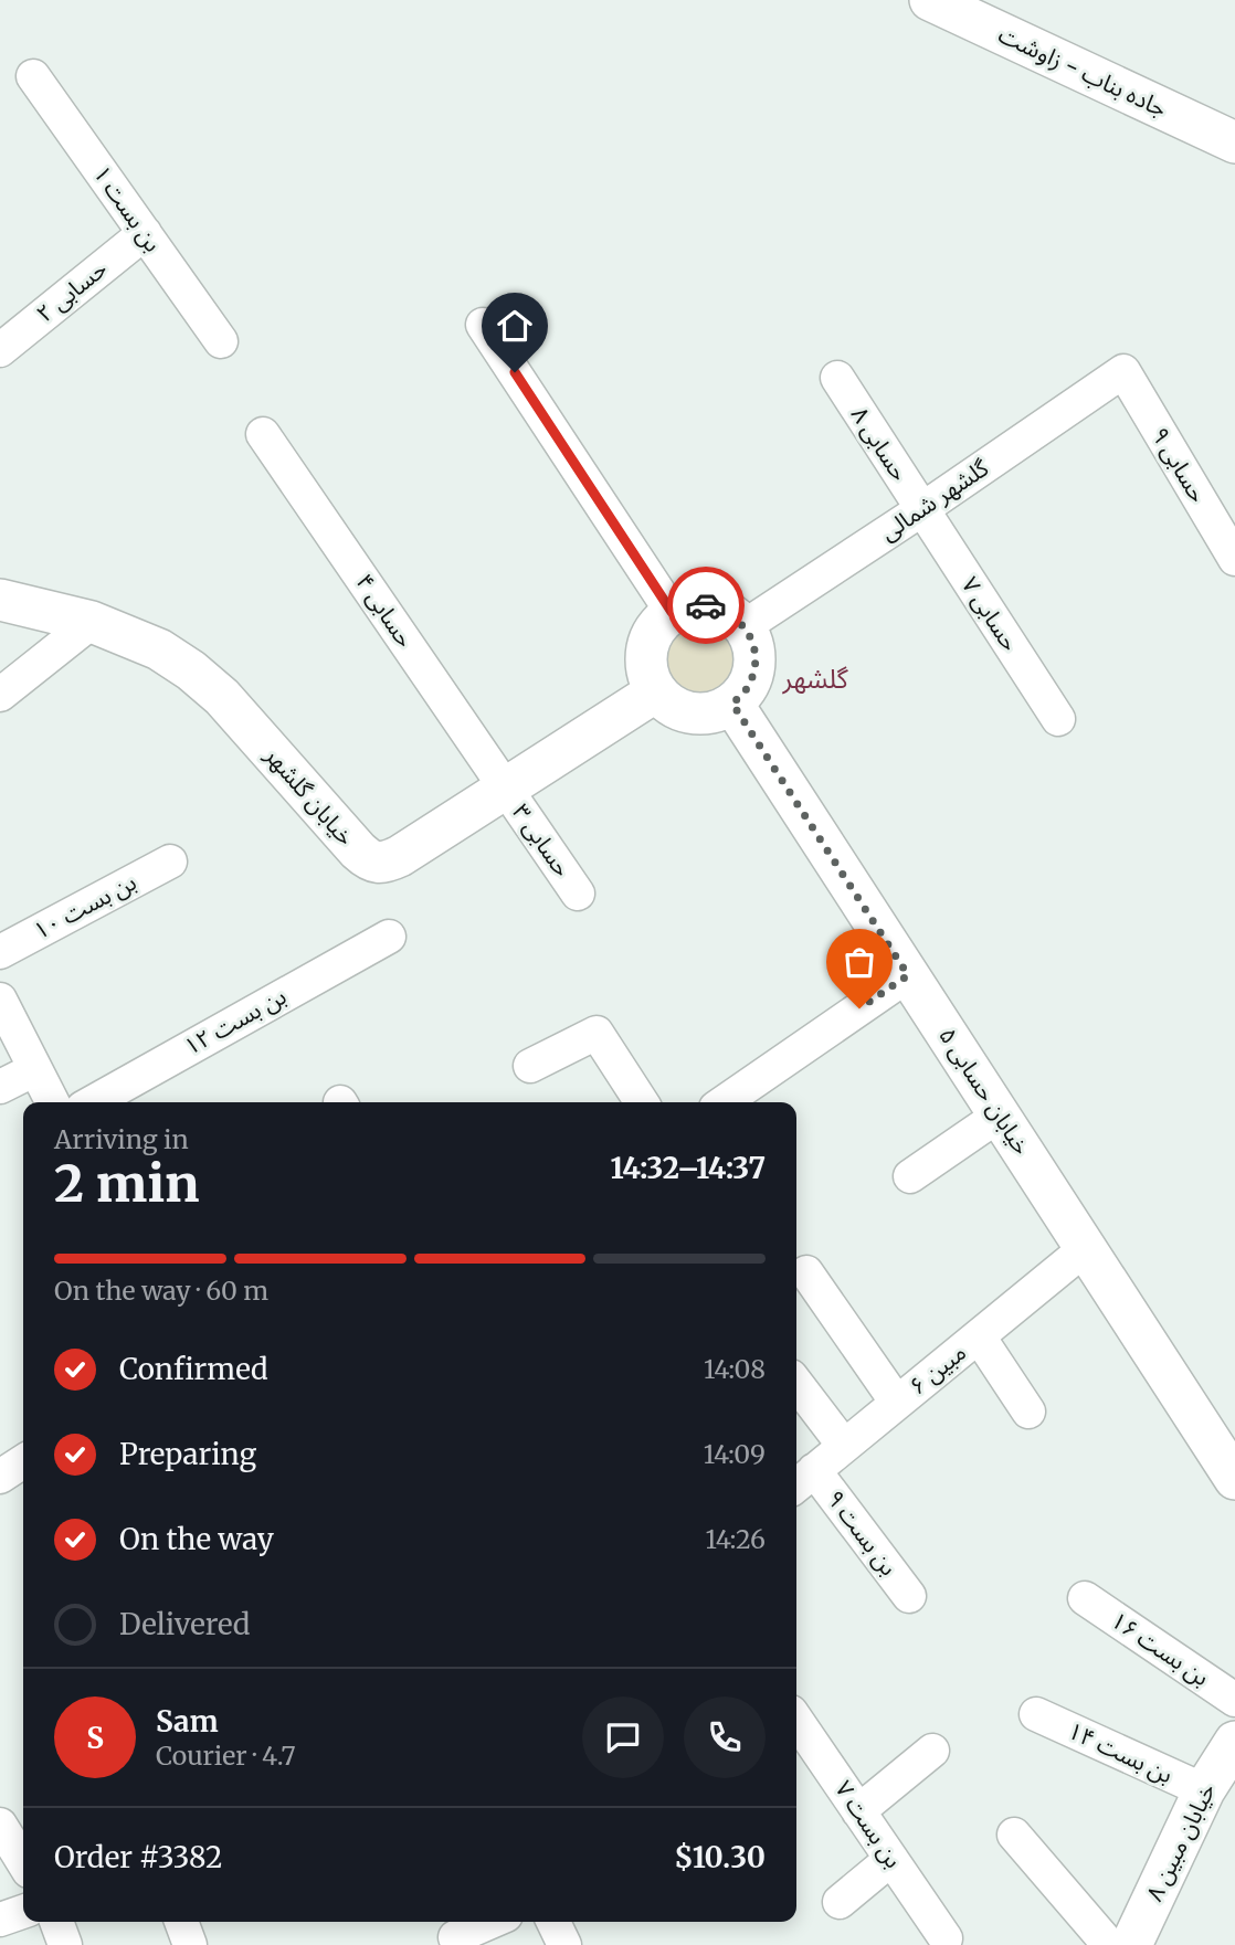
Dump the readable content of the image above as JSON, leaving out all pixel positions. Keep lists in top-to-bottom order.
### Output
{
  "streets": {
    "street": [
      "جاده بناب - زاوشت",
      "بن بست ۱",
      "حسابی ۲",
      "حسابی ۸",
      "حسابی ۹",
      "گلشهر شمالی",
      "حسابی ۴",
      "حسابی ۷",
      "خیابان گلشهر",
      "حسابی ۳",
      "بن بست ۱۰",
      "بن بست ۱۲",
      "خیابان حسابی ۵",
      "مبین ۶",
      "بن بست ۹",
      "بن بست ۱۶",
      "بن بست ۱۴",
      "بن بست ۷",
      "خیابان مبین ۸"
    ]
  },
  "crossings": [
    ["بن بست ۱", "حسابی ۲"],
    ["حسابی ۸", "گلشهر شمالی"],
    ["حسابی ۸", "حسابی ۷"],
    ["حسابی ۹", "گلشهر شمالی"],
    ["گلشهر شمالی", "حسابی ۷"],
    ["گلشهر شمالی", "خیابان گلشهر"],
    ["گلشهر شمالی", "خیابان حسابی ۵"],
    ["حسابی ۴", "خیابان گلشهر"],
    ["حسابی ۴", "حسابی ۳"],
    ["خیابان گلشهر", "حسابی ۳"],
    ["خیابان گلشهر", "خیابان حسابی ۵"],
    ["خیابان حسابی ۵", "مبین ۶"],
    ["مبین ۶", "بن بست ۹"],
    ["بن بست ۱۴", "خیابان مبین ۸"]
  ],
  "districts": ["گلشهر"],
  "page": {
    "heading": ["2 min", "Arriving in", "14:32–14:37"],
    "panel": [
      "Sam",
      "Courier · 4.7",
      "Order #3382",
      "$10.30"
    ],
    "bar": "On the way · 60 m",
    "list": [
      ["Confirmed", "14:08"],
      ["Preparing", "14:09"],
      ["On the way", "14:26"],
      "Delivered"
    ],
    "round": "S"
  }
}
